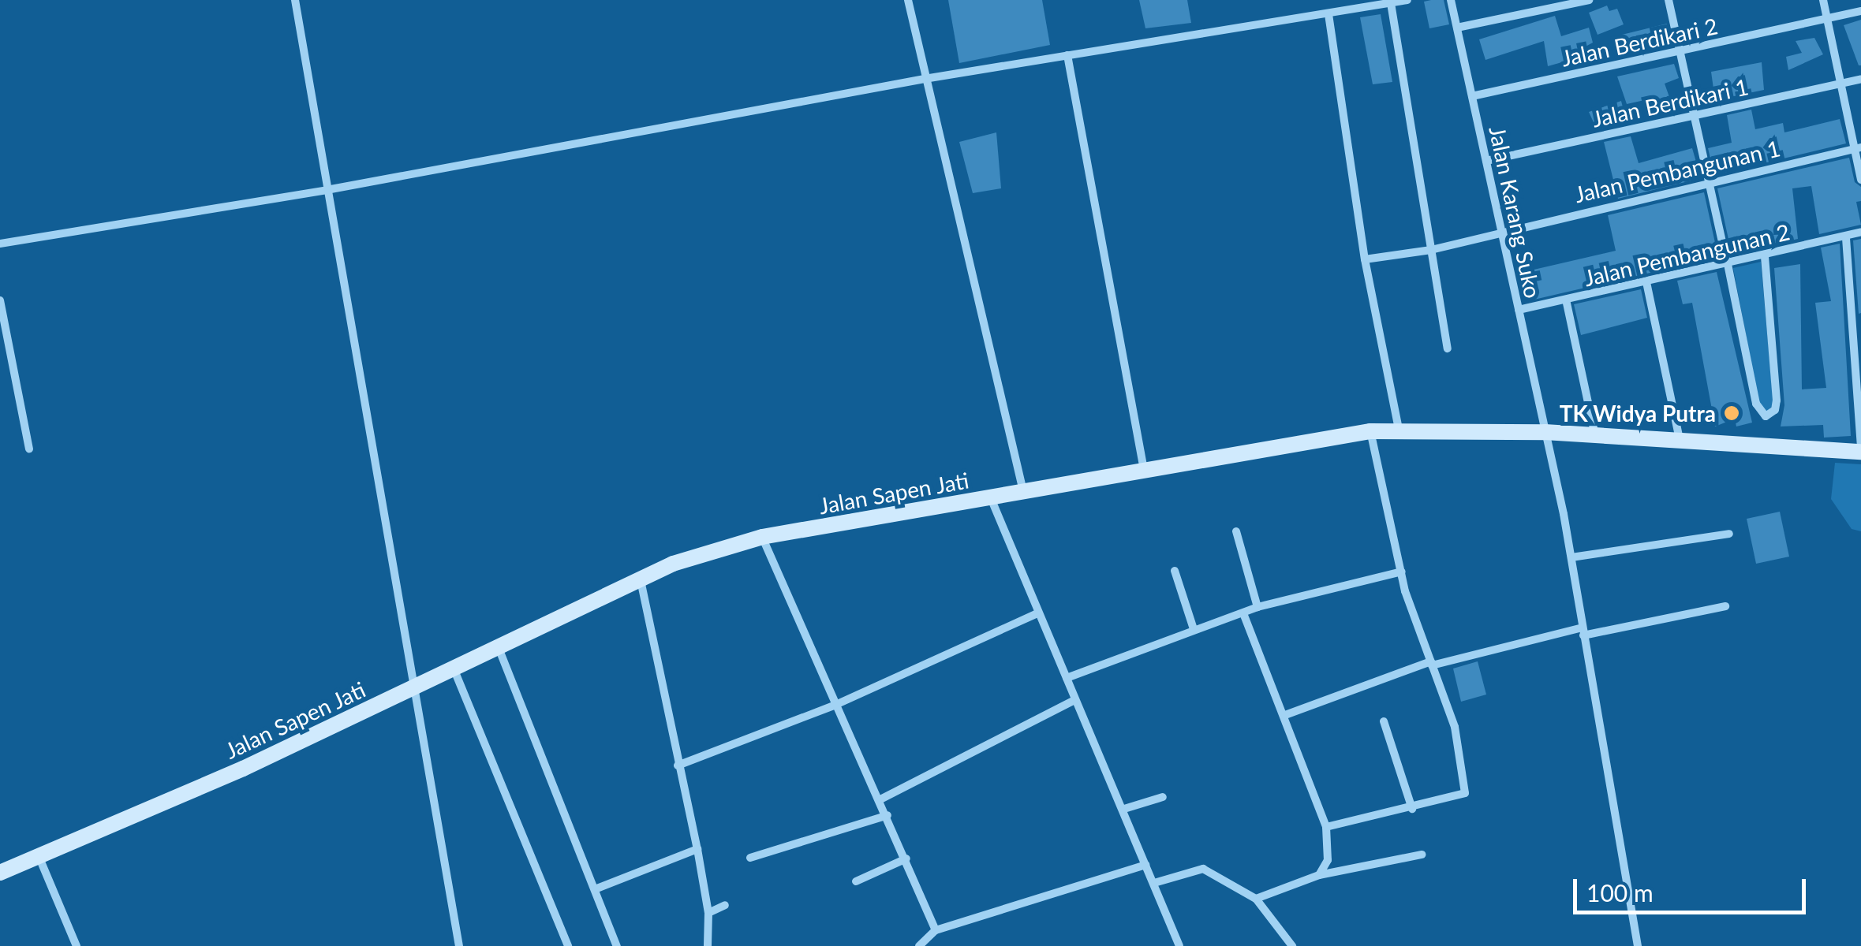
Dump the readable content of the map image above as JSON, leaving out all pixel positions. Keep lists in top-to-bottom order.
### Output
{
  "streets": {
    "street": [
      "Jalan Berdikari 2",
      "Jalan Berdikari 1",
      "Jalan Pembangunan 1",
      "Jalan Karang Suko",
      "Jalan Pembangunan 2",
      "Jalan Sapen Jati"
    ]
  },
  "crossings": [
    ["Jalan Berdikari 2", "Jalan Karang Suko"],
    ["Jalan Berdikari 1", "Jalan Karang Suko"],
    ["Jalan Pembangunan 1", "Jalan Karang Suko"],
    ["Jalan Karang Suko", "Jalan Pembangunan 2"],
    ["Jalan Karang Suko", "Jalan Sapen Jati"]
  ],
  "places": ["TK Widya Putra"],
  "scale_bar": "100 m"
}
